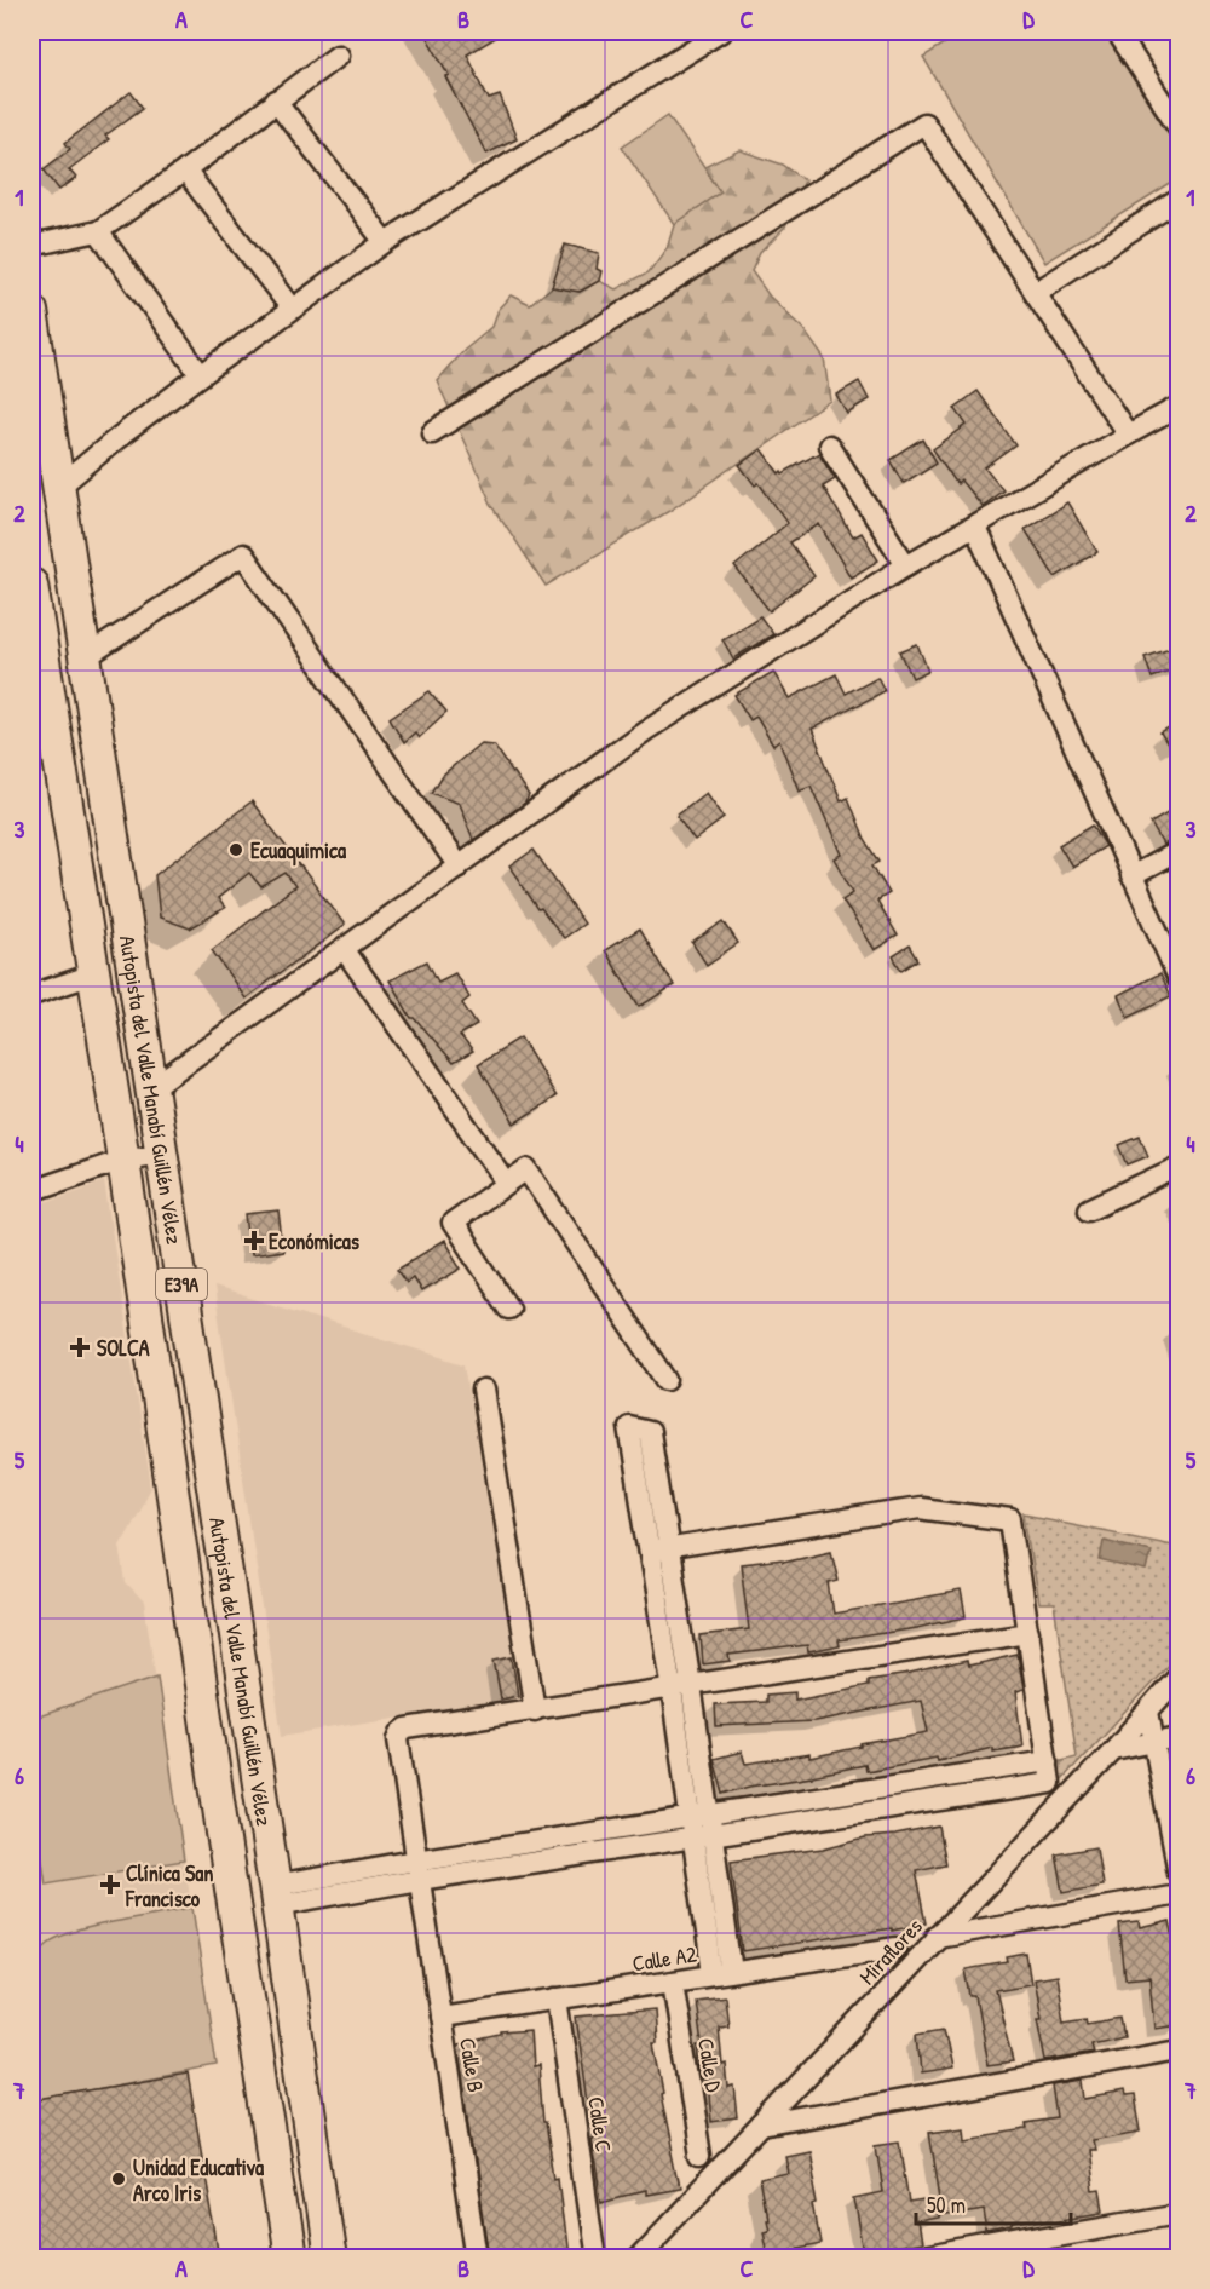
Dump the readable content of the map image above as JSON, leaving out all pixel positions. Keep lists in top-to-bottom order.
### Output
{
  "streets": {
    "main road": ["Autopista del Valle Manabí Guillén Vélez", "E39A"],
    "street": [
      "Miraflores",
      "Calle A2",
      "Calle B",
      "Calle D",
      "Calle C"
    ]
  },
  "crossings": [
    ["Calle A2", "Calle B"],
    ["Calle A2", "Calle D"],
    ["Calle A2", "Calle C"]
  ],
  "places": {
    "other": ["Ecuaquimica", "Unidad Educativa Arco Iris"],
    "health": ["Económicas", "SOLCA", "Clínica San Francisco"]
  },
  "scale_bar": "50 m",
  "grid": {
    "columns": [
      "A",
      "B",
      "C",
      "D"
    ],
    "rows": [
      "1",
      "2",
      "3",
      "4",
      "5",
      "6",
      "7"
    ]
  }
}
